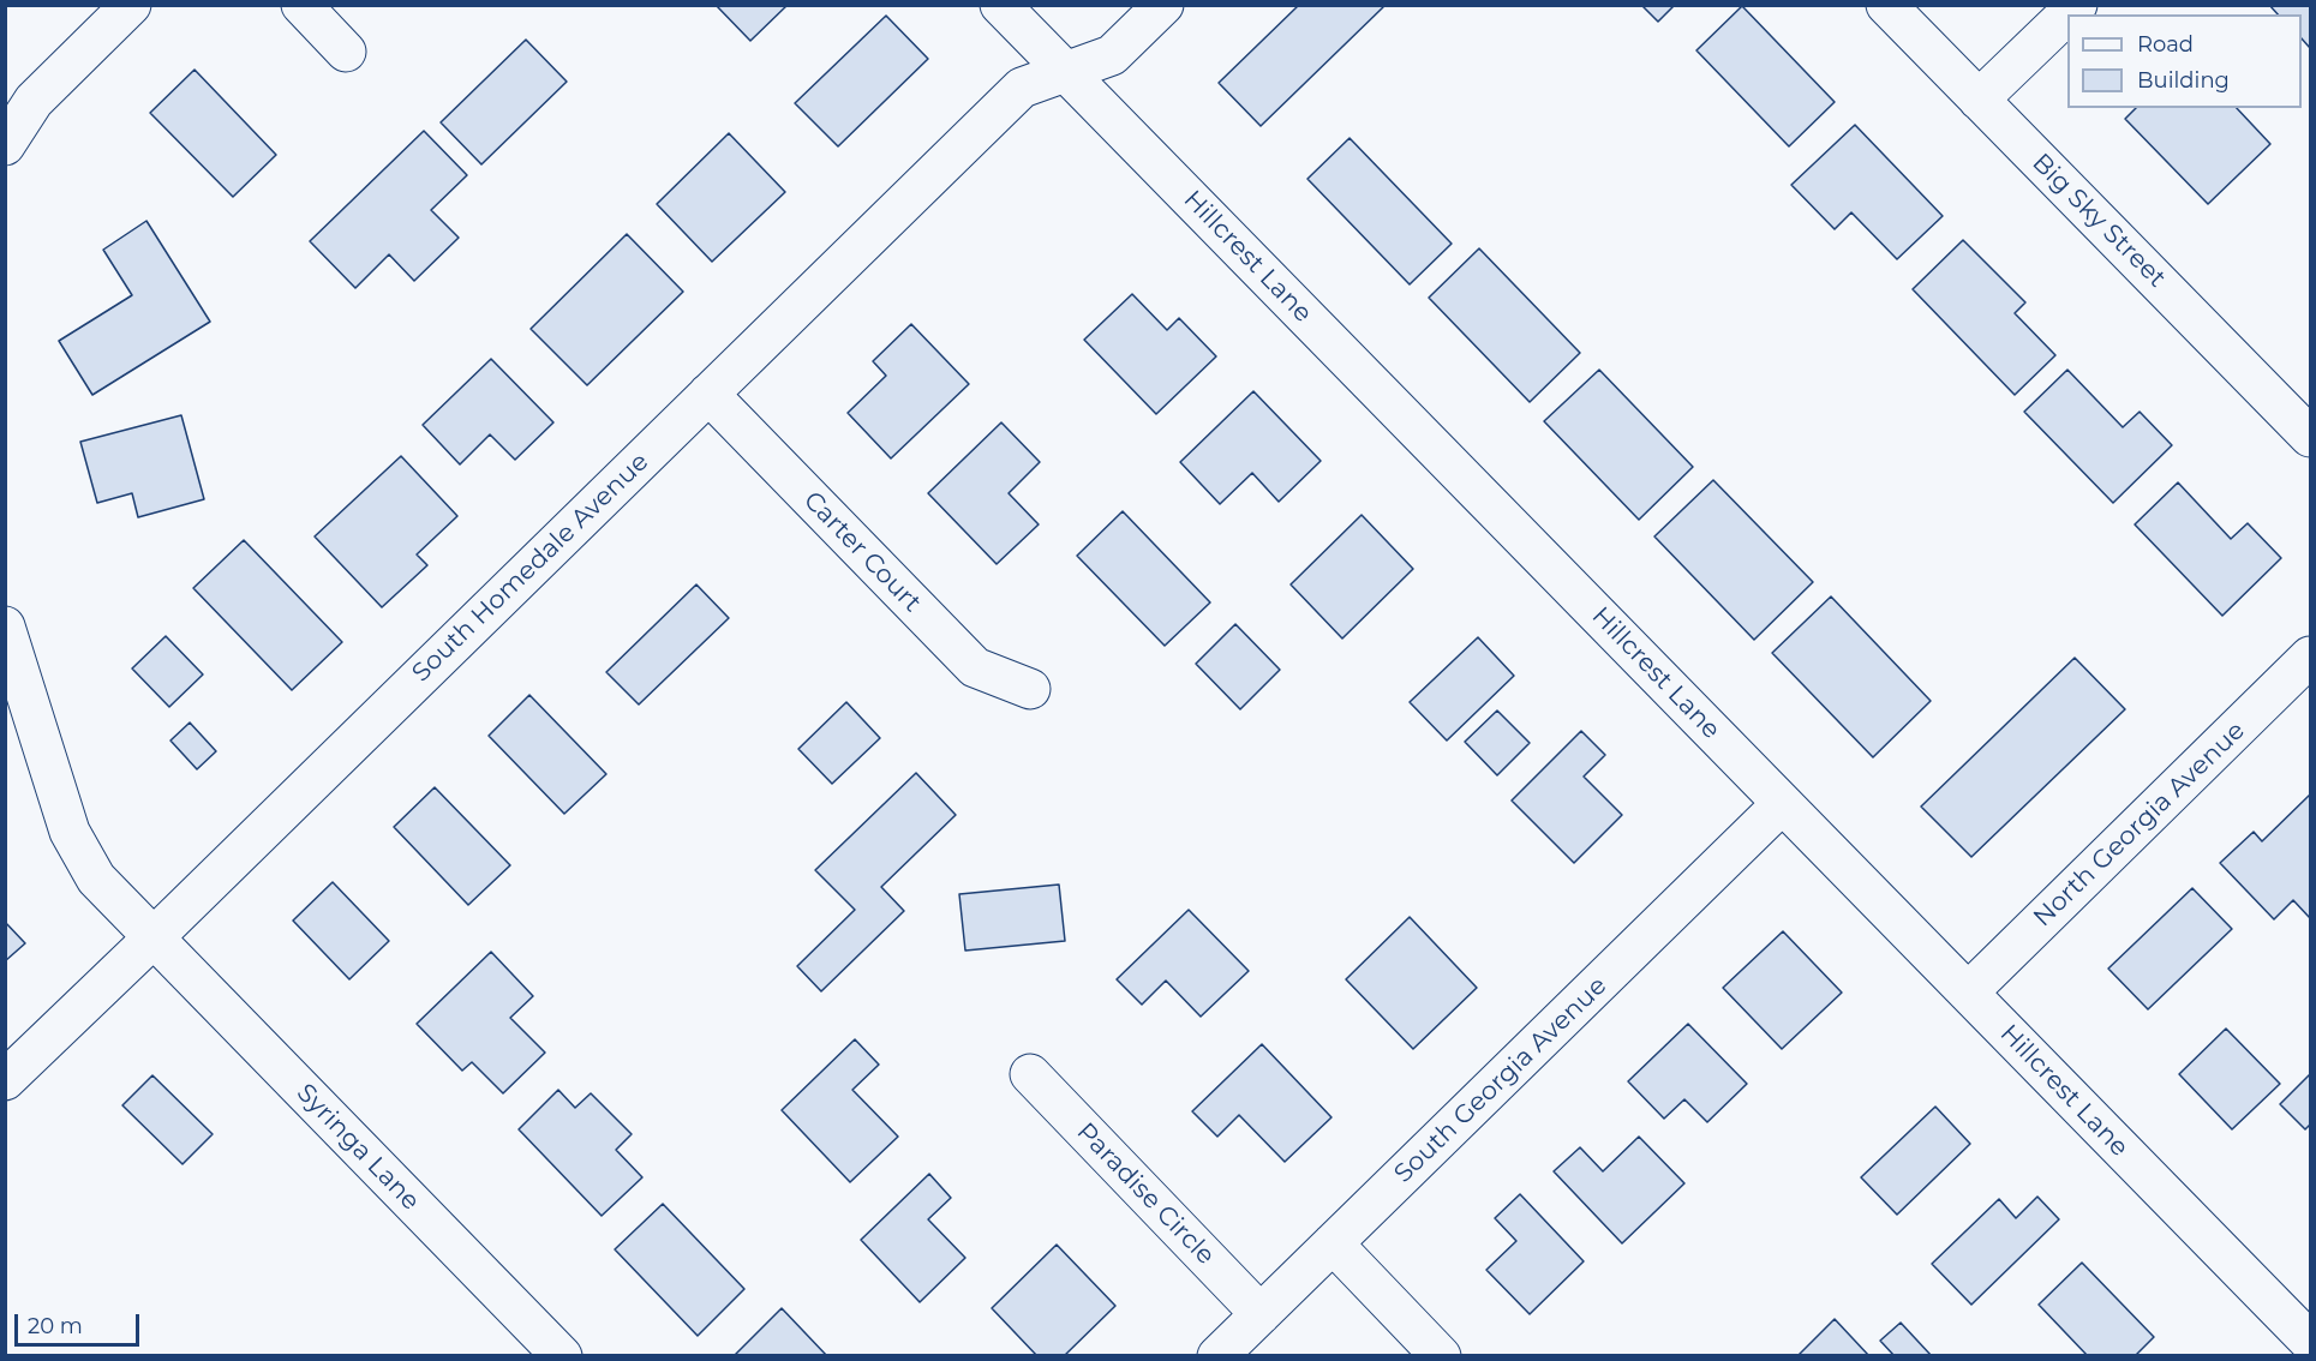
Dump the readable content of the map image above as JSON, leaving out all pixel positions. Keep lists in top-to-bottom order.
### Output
{
  "streets": {
    "street": [
      "Big Sky Street",
      "Hillcrest Lane",
      "Carter Court",
      "South Homedale Avenue",
      "North Georgia Avenue",
      "South Georgia Avenue",
      "Syringa Lane",
      "Paradise Circle"
    ]
  },
  "crossings": [
    ["Hillcrest Lane", "South Homedale Avenue"],
    ["Hillcrest Lane", "North Georgia Avenue"],
    ["Hillcrest Lane", "South Georgia Avenue"],
    ["Carter Court", "South Homedale Avenue"],
    ["South Homedale Avenue", "Syringa Lane"],
    ["South Georgia Avenue", "Paradise Circle"]
  ],
  "legend": ["Road", "Building"],
  "scale_bar": "20 m"
}
